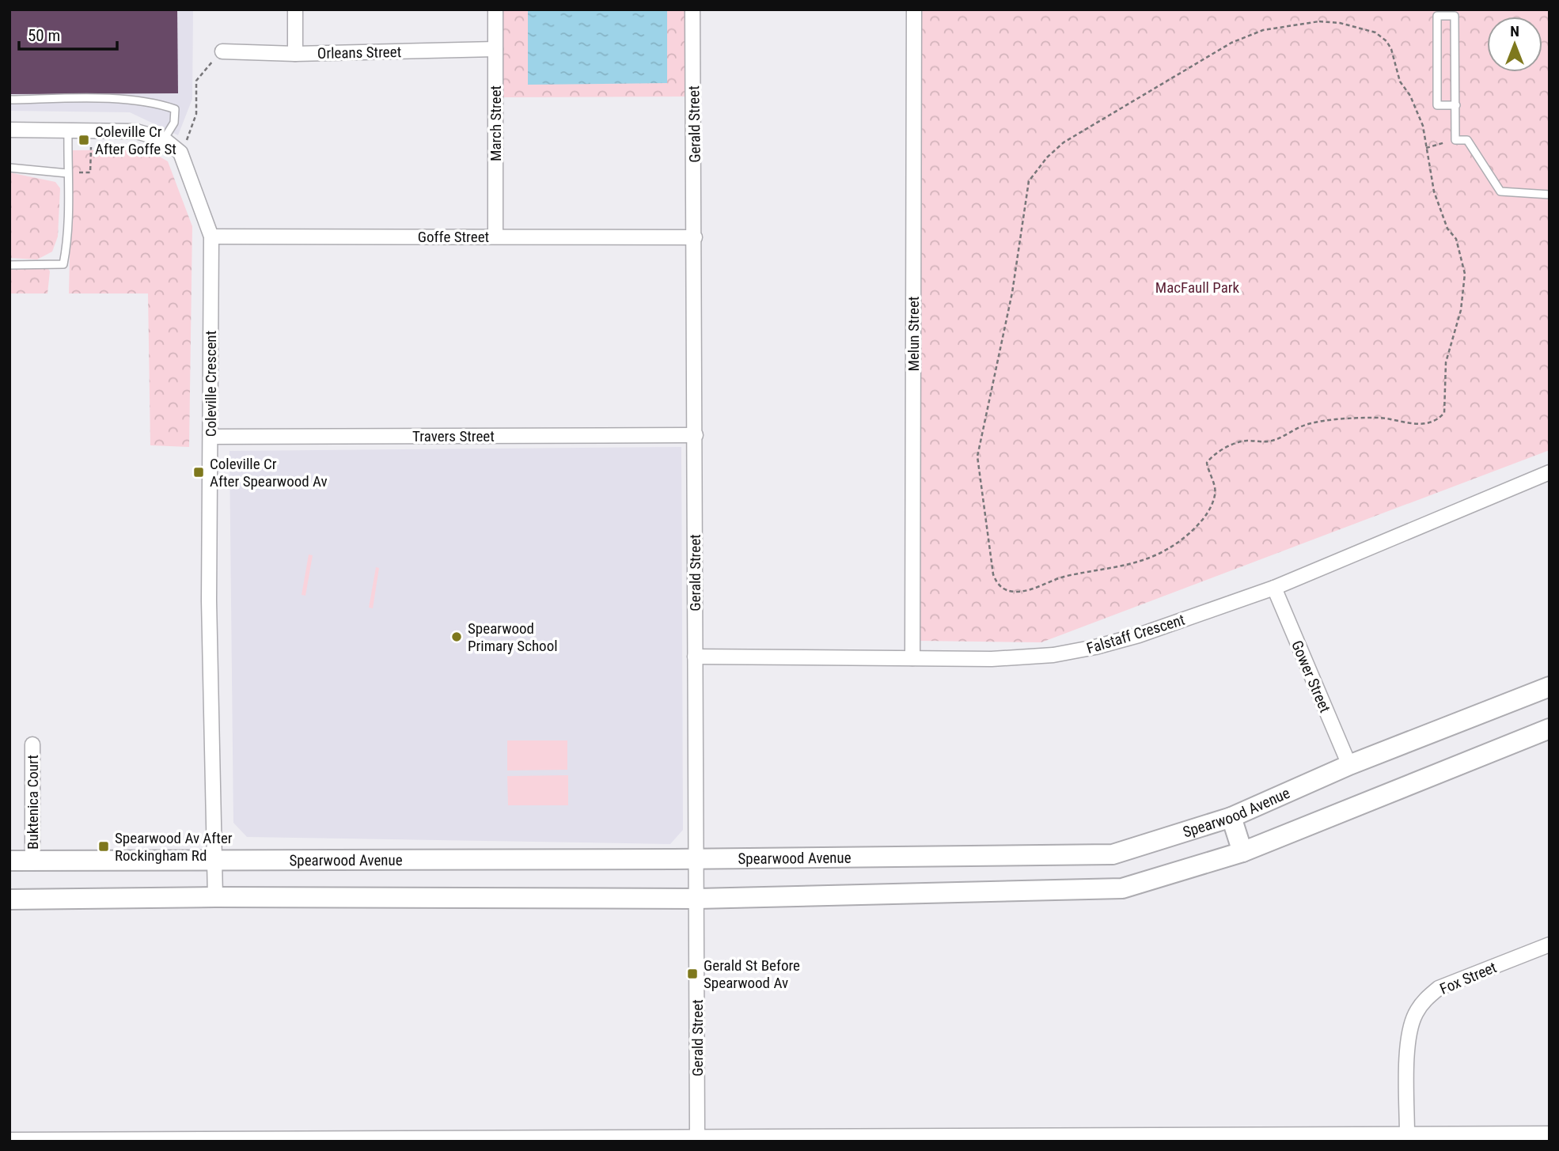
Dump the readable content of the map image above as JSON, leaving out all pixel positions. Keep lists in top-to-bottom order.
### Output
{
  "streets": {
    "main road": ["Spearwood Avenue"],
    "street": [
      "Orleans Street",
      "March Street",
      "Gerald Street",
      "Goffe Street",
      "Melun Street",
      "Coleville Crescent",
      "Travers Street",
      "Falstaff Crescent",
      "Gower Street",
      "Buktenica Court",
      "Fox Street"
    ]
  },
  "crossings": [
    ["Orleans Street", "March Street"],
    ["March Street", "Goffe Street"],
    ["Gerald Street", "Goffe Street"],
    ["Gerald Street", "Travers Street"],
    ["Gerald Street", "Falstaff Crescent"],
    ["Gerald Street", "Spearwood Avenue"],
    ["Goffe Street", "Coleville Crescent"],
    ["Melun Street", "Falstaff Crescent"],
    ["Coleville Crescent", "Travers Street"],
    ["Coleville Crescent", "Spearwood Avenue"],
    ["Falstaff Crescent", "Gower Street"],
    ["Gower Street", "Spearwood Avenue"],
    ["Buktenica Court", "Spearwood Avenue"]
  ],
  "parks": ["MacFaull Park"],
  "places": {
    "transit": [
      "Coleville Cr After Goffe St",
      "Coleville Cr After Spearwood Av",
      "Spearwood Av After Rockingham Rd",
      "Gerald St Before Spearwood Av"
    ],
    "other": ["Spearwood Primary School"]
  },
  "scale_bar": "50 m",
  "north": "top"
}
